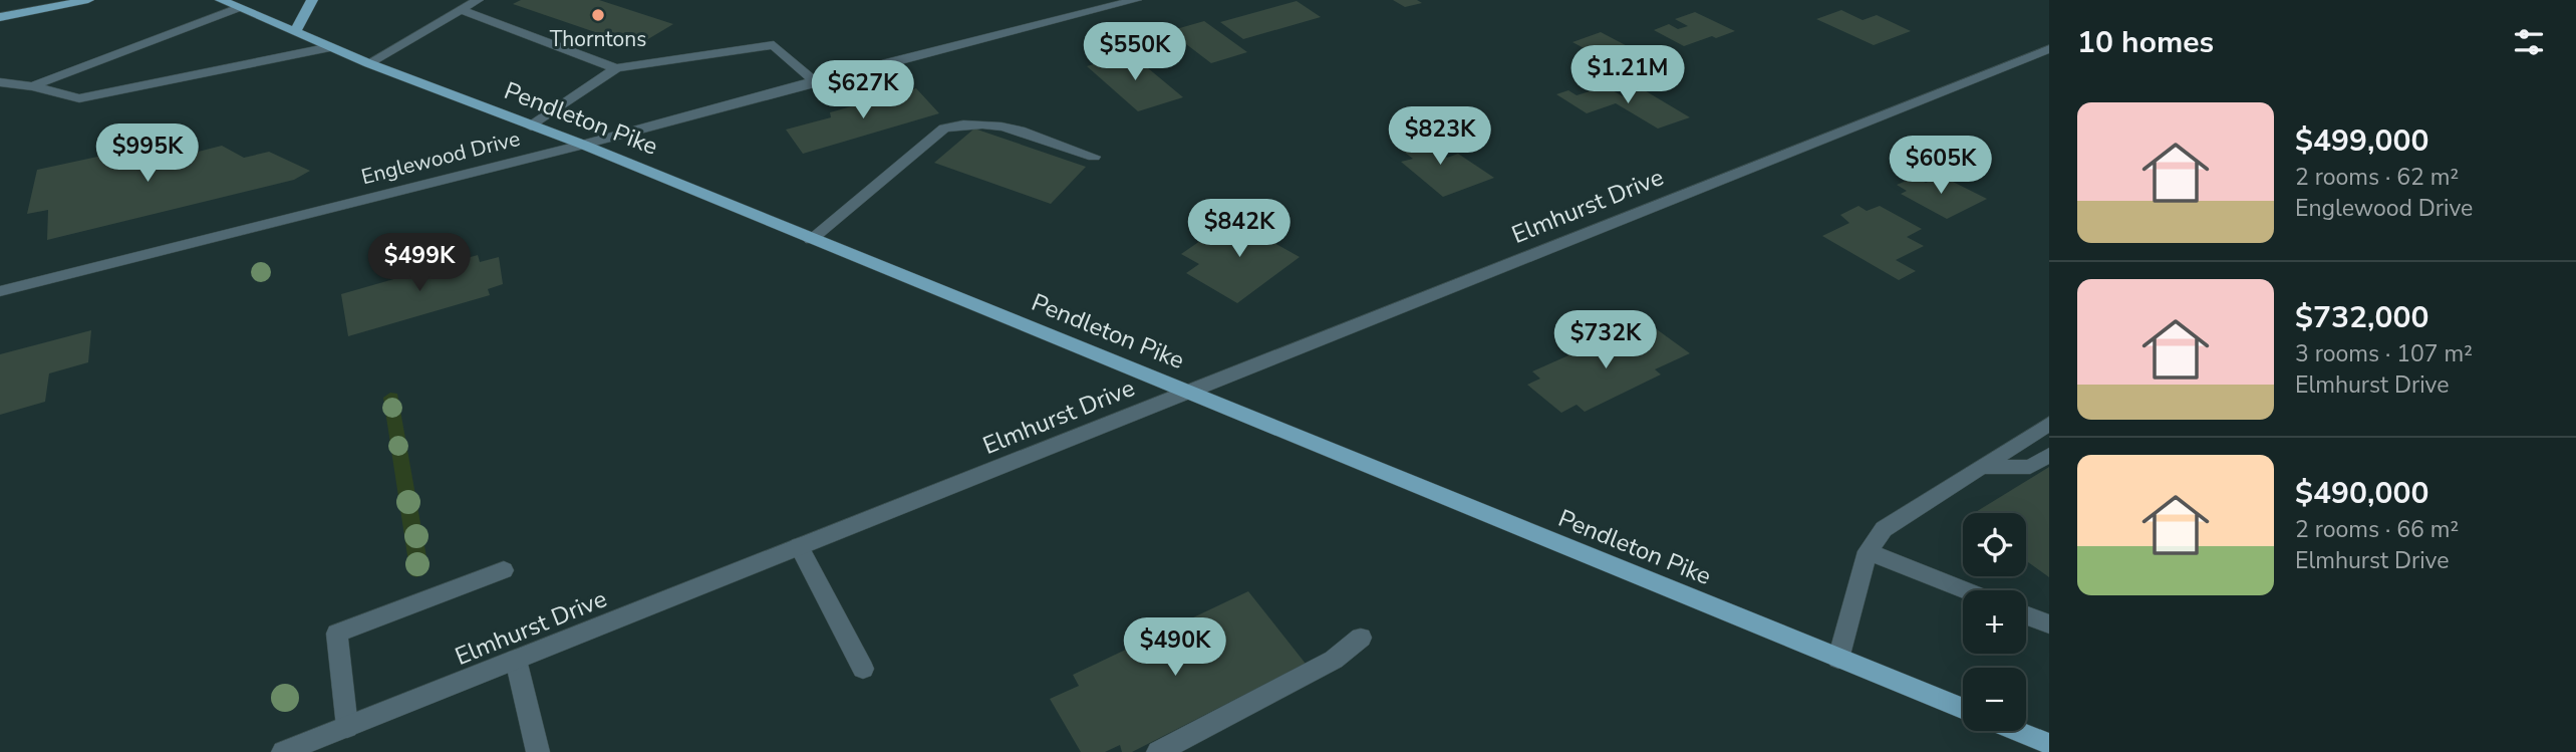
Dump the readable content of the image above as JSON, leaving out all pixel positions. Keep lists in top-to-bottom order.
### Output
{
  "streets": {
    "main road": ["Pendleton Pike"],
    "street": ["Englewood Drive", "Elmhurst Drive"]
  },
  "crossings": [
    ["Pendleton Pike", "Englewood Drive"],
    ["Pendleton Pike", "Elmhurst Drive"]
  ],
  "places": ["Thorntons"],
  "page": {
    "heading": "10 homes",
    "price": [
      "$550K",
      "$1.21M",
      "$627K",
      "$823K",
      "$995K",
      "$605K",
      "$842K",
      "$499K",
      "$732K",
      "$490K"
    ],
    "list": [
      {
        "name": "$499,000",
        "note": "2 rooms · 62 m² · Englewood Drive"
      },
      {
        "name": "$732,000",
        "note": "3 rooms · 107 m² · Elmhurst Drive"
      },
      {
        "name": "$490,000",
        "note": "2 rooms · 66 m² · Elmhurst Drive"
      }
    ],
    "map_buttons": ["+", "−"]
  }
}
